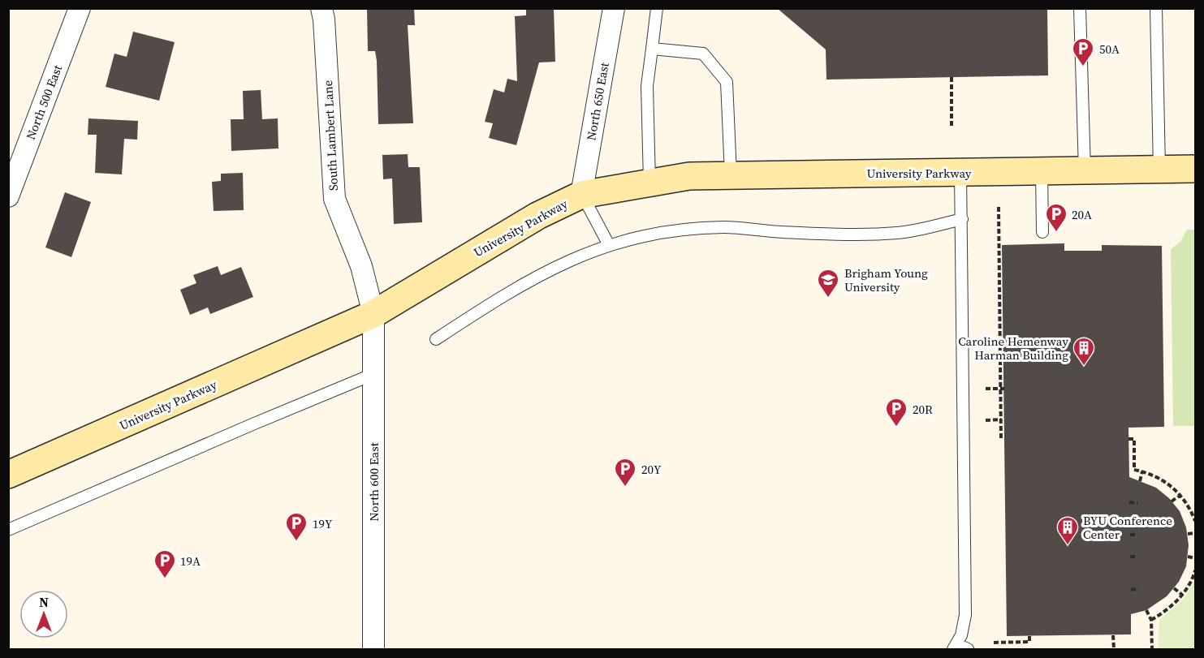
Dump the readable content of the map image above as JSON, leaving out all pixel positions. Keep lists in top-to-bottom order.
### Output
{
  "streets": {
    "main road": ["University Parkway"],
    "street": [
      "North 650 East",
      "North 500 East",
      "South Lambert Lane",
      "North 600 East"
    ]
  },
  "crossings": [
    ["North 650 East", "University Parkway"],
    ["South Lambert Lane", "University Parkway"],
    ["South Lambert Lane", "North 600 East"],
    ["University Parkway", "North 600 East"]
  ],
  "places": {
    "parking": [
      "50A",
      "20A",
      "20R",
      "20Y",
      "19Y",
      "19A"
    ],
    "school or university": ["Brigham Young University"],
    "building": ["Caroline Hemenway Harman Building", "BYU Conference Center"]
  },
  "north": "top"
}
